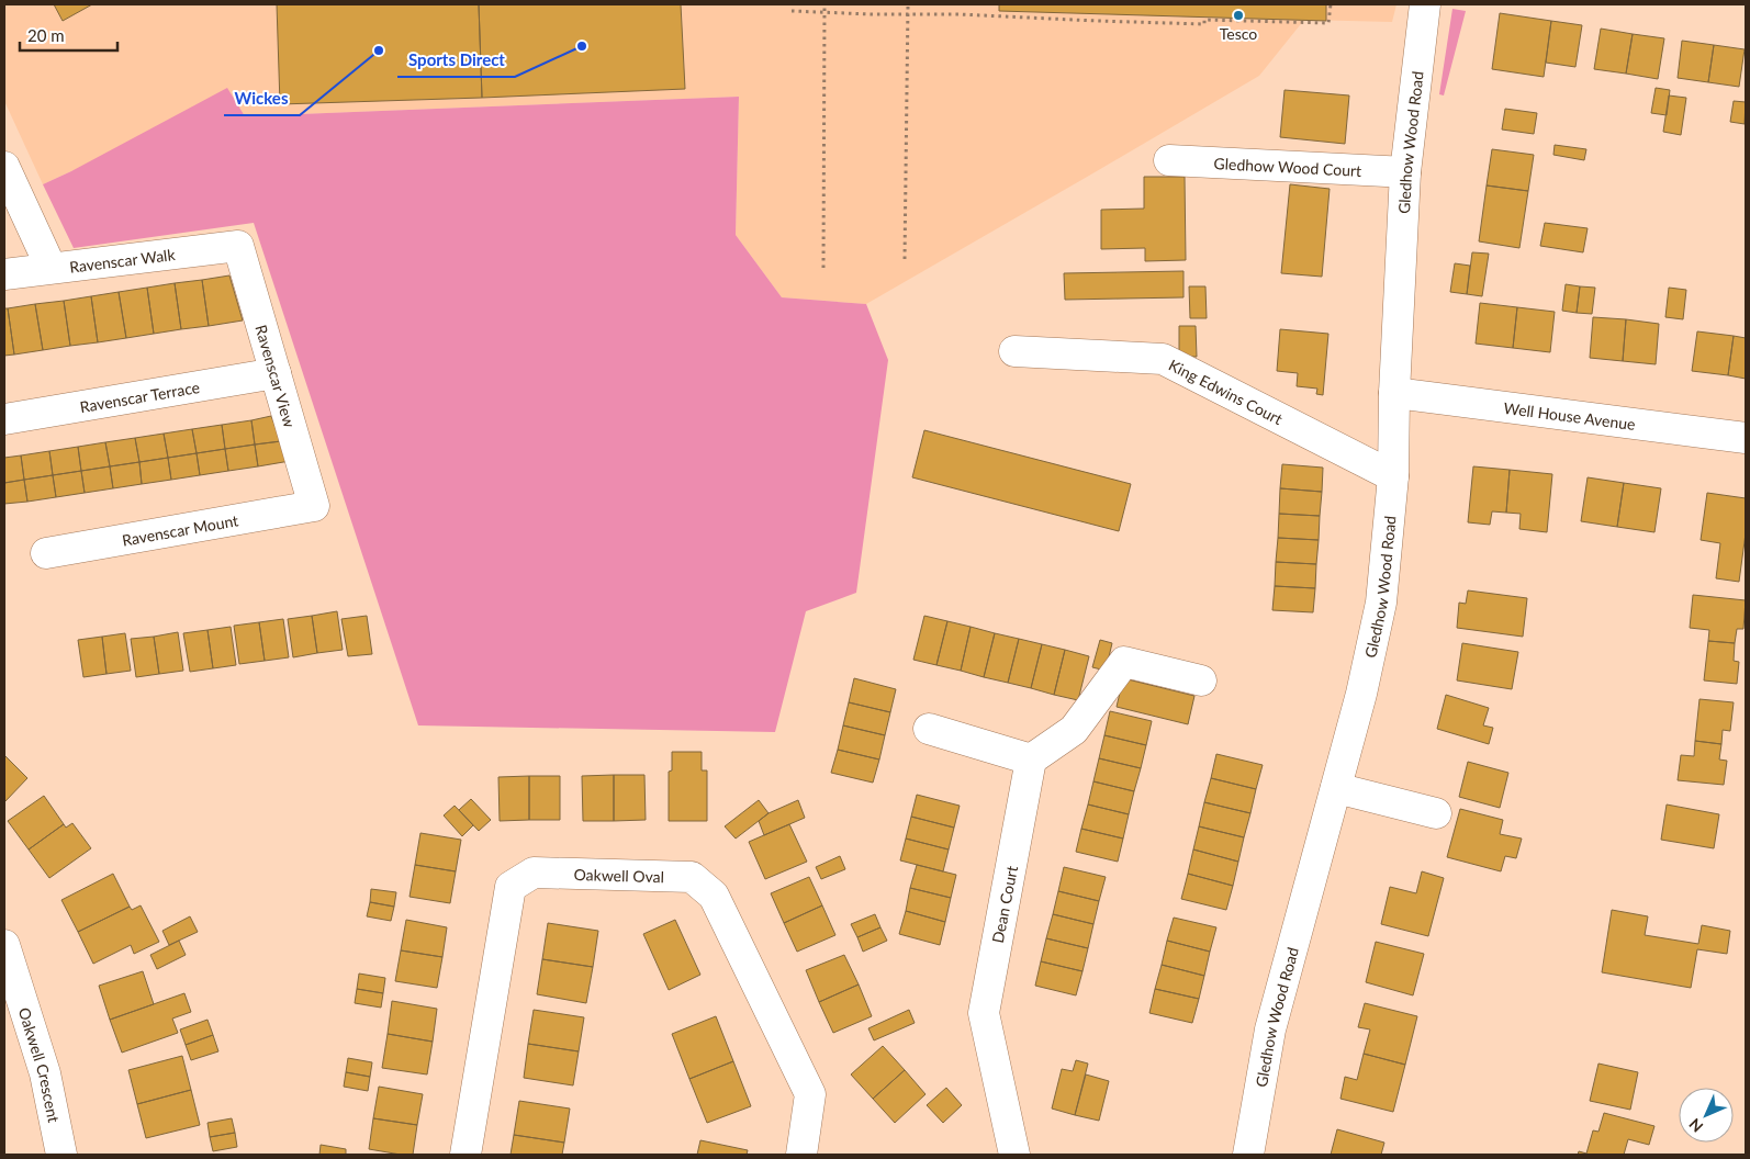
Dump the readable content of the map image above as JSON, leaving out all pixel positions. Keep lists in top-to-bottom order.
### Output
{
  "streets": {
    "street": [
      "Gledhow Wood Road",
      "Gledhow Wood Court",
      "Ravenscar Walk",
      "Ravenscar View",
      "King Edwins Court",
      "Ravenscar Terrace",
      "Well House Avenue",
      "Ravenscar Mount",
      "Oakwell Oval",
      "Dean Court",
      "Oakwell Crescent"
    ]
  },
  "crossings": [
    ["Gledhow Wood Road", "Gledhow Wood Court"],
    ["Gledhow Wood Road", "King Edwins Court"],
    ["Gledhow Wood Road", "Well House Avenue"],
    ["Ravenscar Walk", "Ravenscar View"],
    ["Ravenscar View", "Ravenscar Terrace"],
    ["Ravenscar View", "Ravenscar Mount"]
  ],
  "places": ["Tesco", "Sports Direct", "Wickes"],
  "scale_bar": "20 m",
  "north": "bottom left"
}
